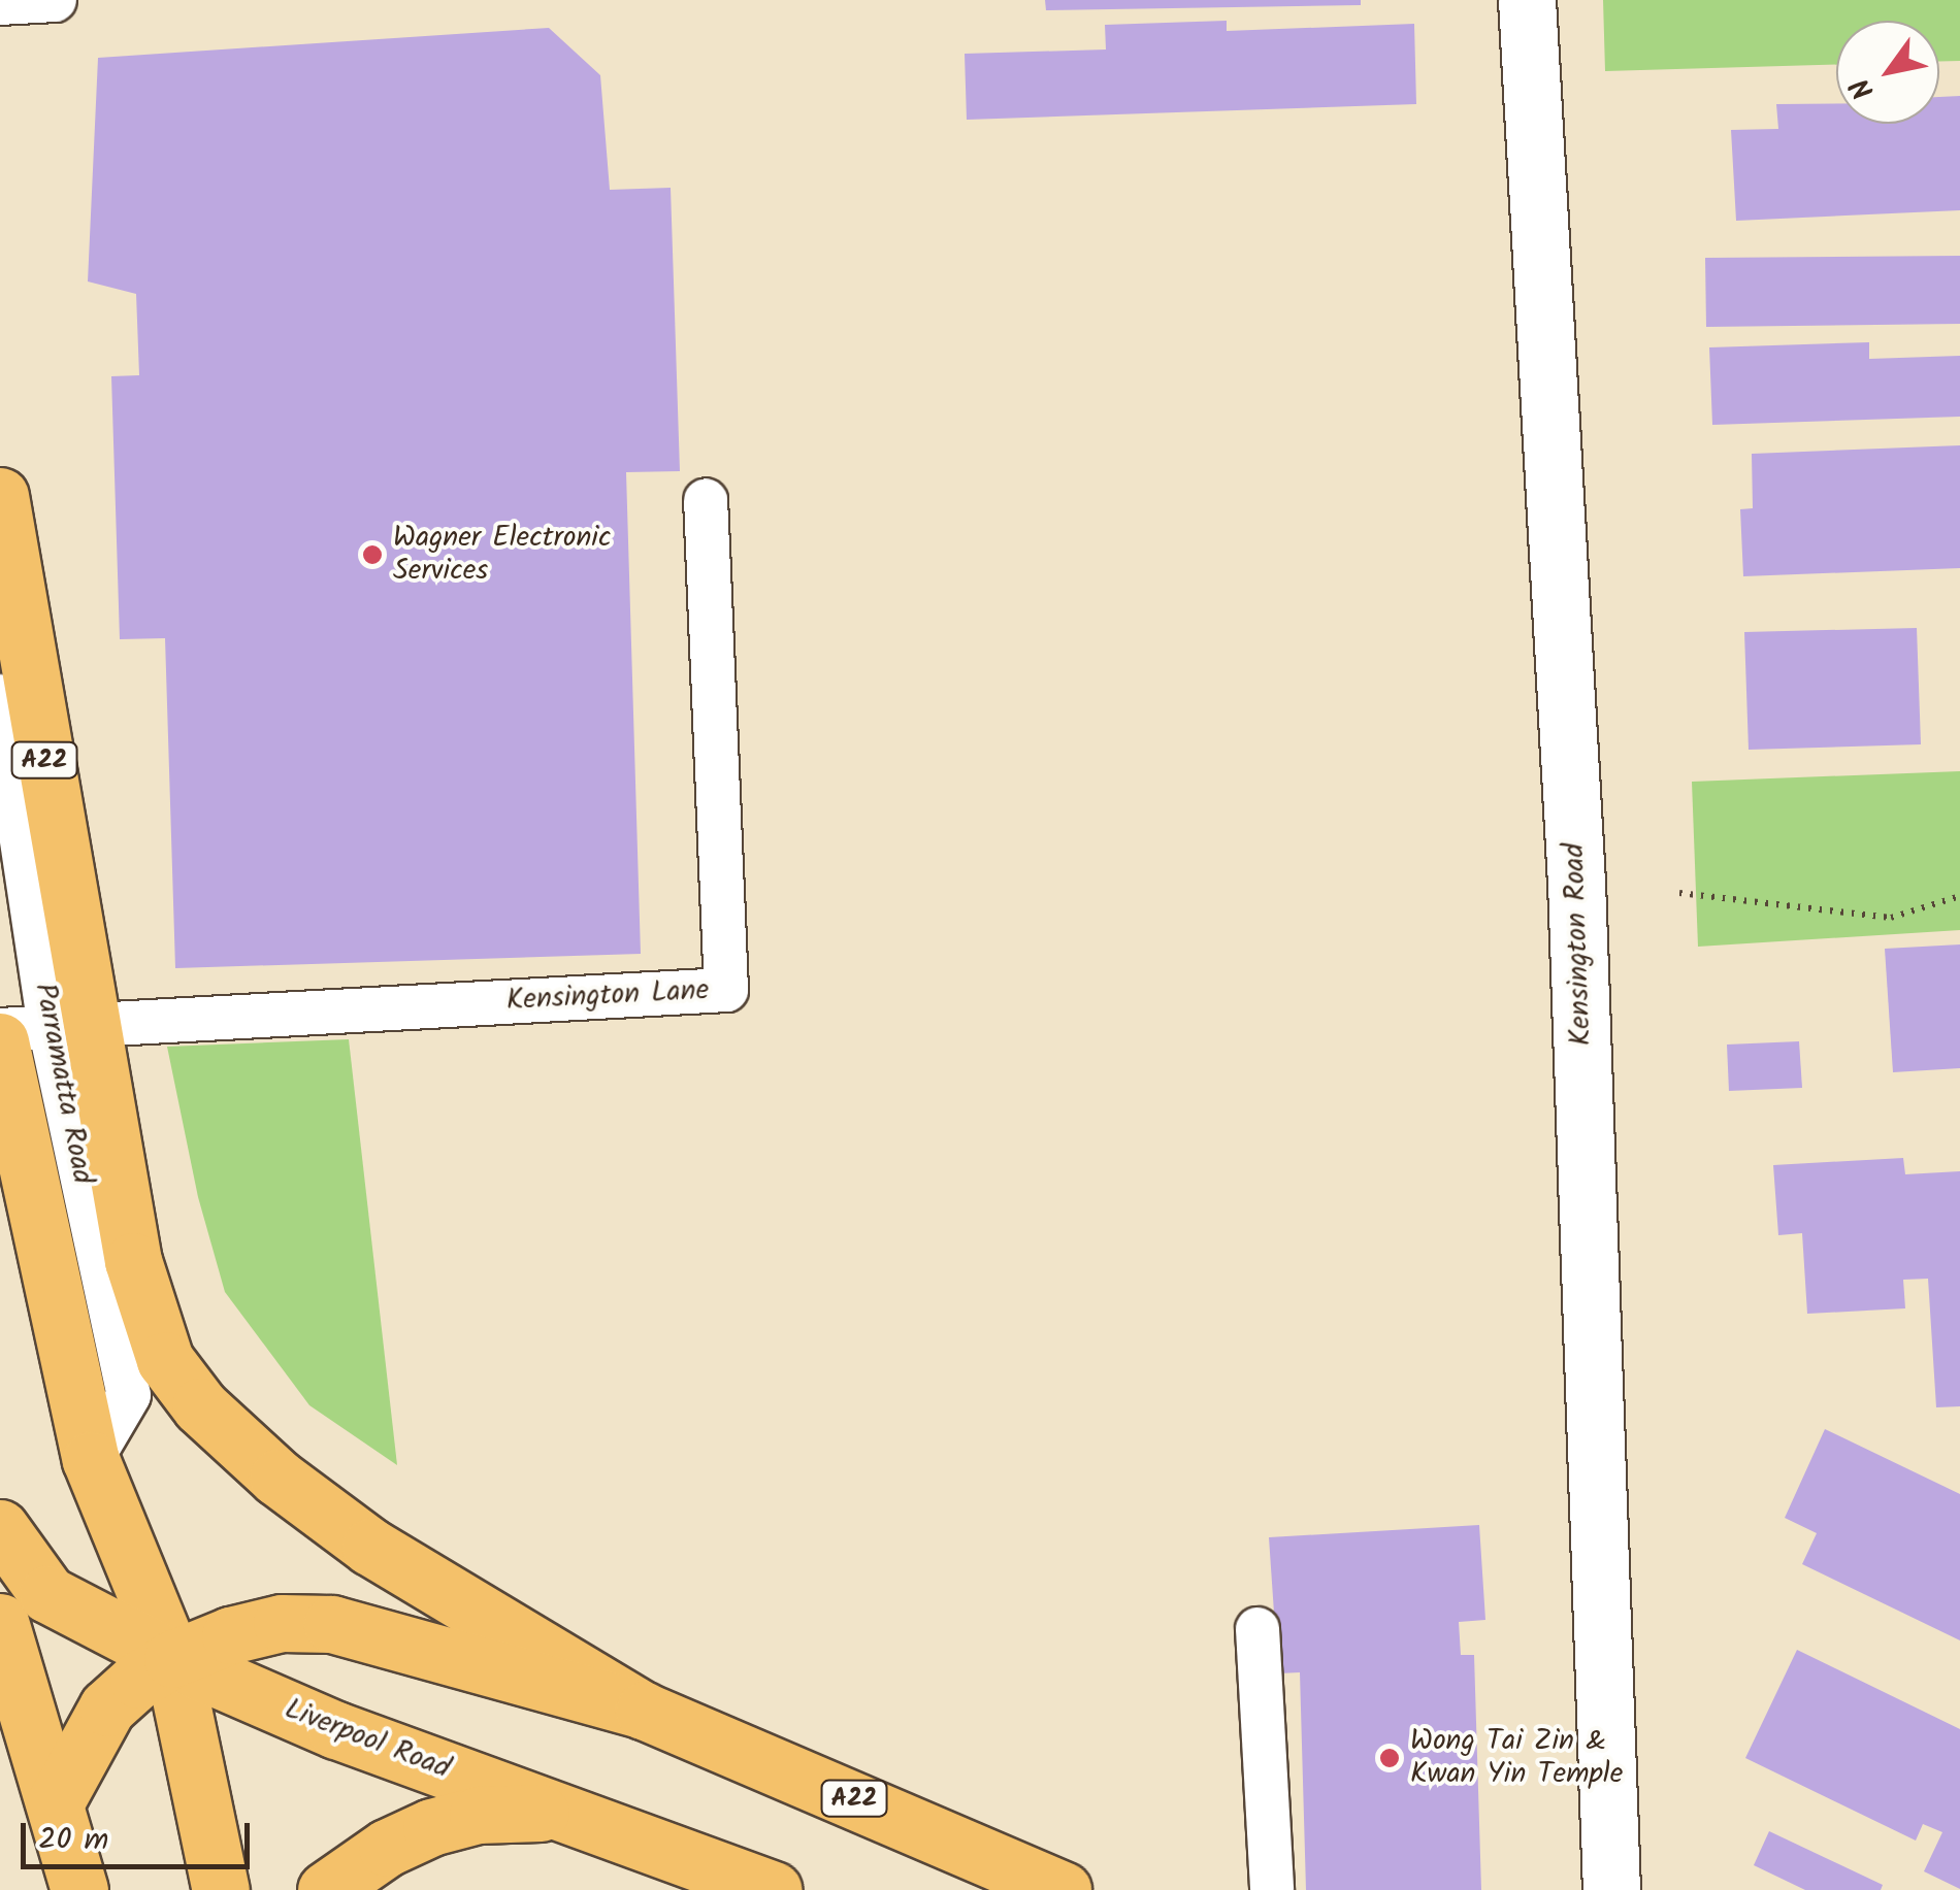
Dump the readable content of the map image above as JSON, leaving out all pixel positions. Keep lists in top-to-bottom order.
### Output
{
  "streets": {
    "main road": ["A22", "Parramatta Road", "Liverpool Road"],
    "street": ["Kensington Road"],
    "lane": ["Kensington Lane"]
  },
  "crossings": [
    ["A22", "Kensington Lane"],
    ["A22", "Parramatta Road"],
    ["Kensington Lane", "Parramatta Road"],
    ["Parramatta Road", "Liverpool Road"]
  ],
  "places": ["Wagner Electronic Services", "Wong Tai Zin & Kwan Yin Temple"],
  "scale_bar": "20 m",
  "north": "bottom left"
}
